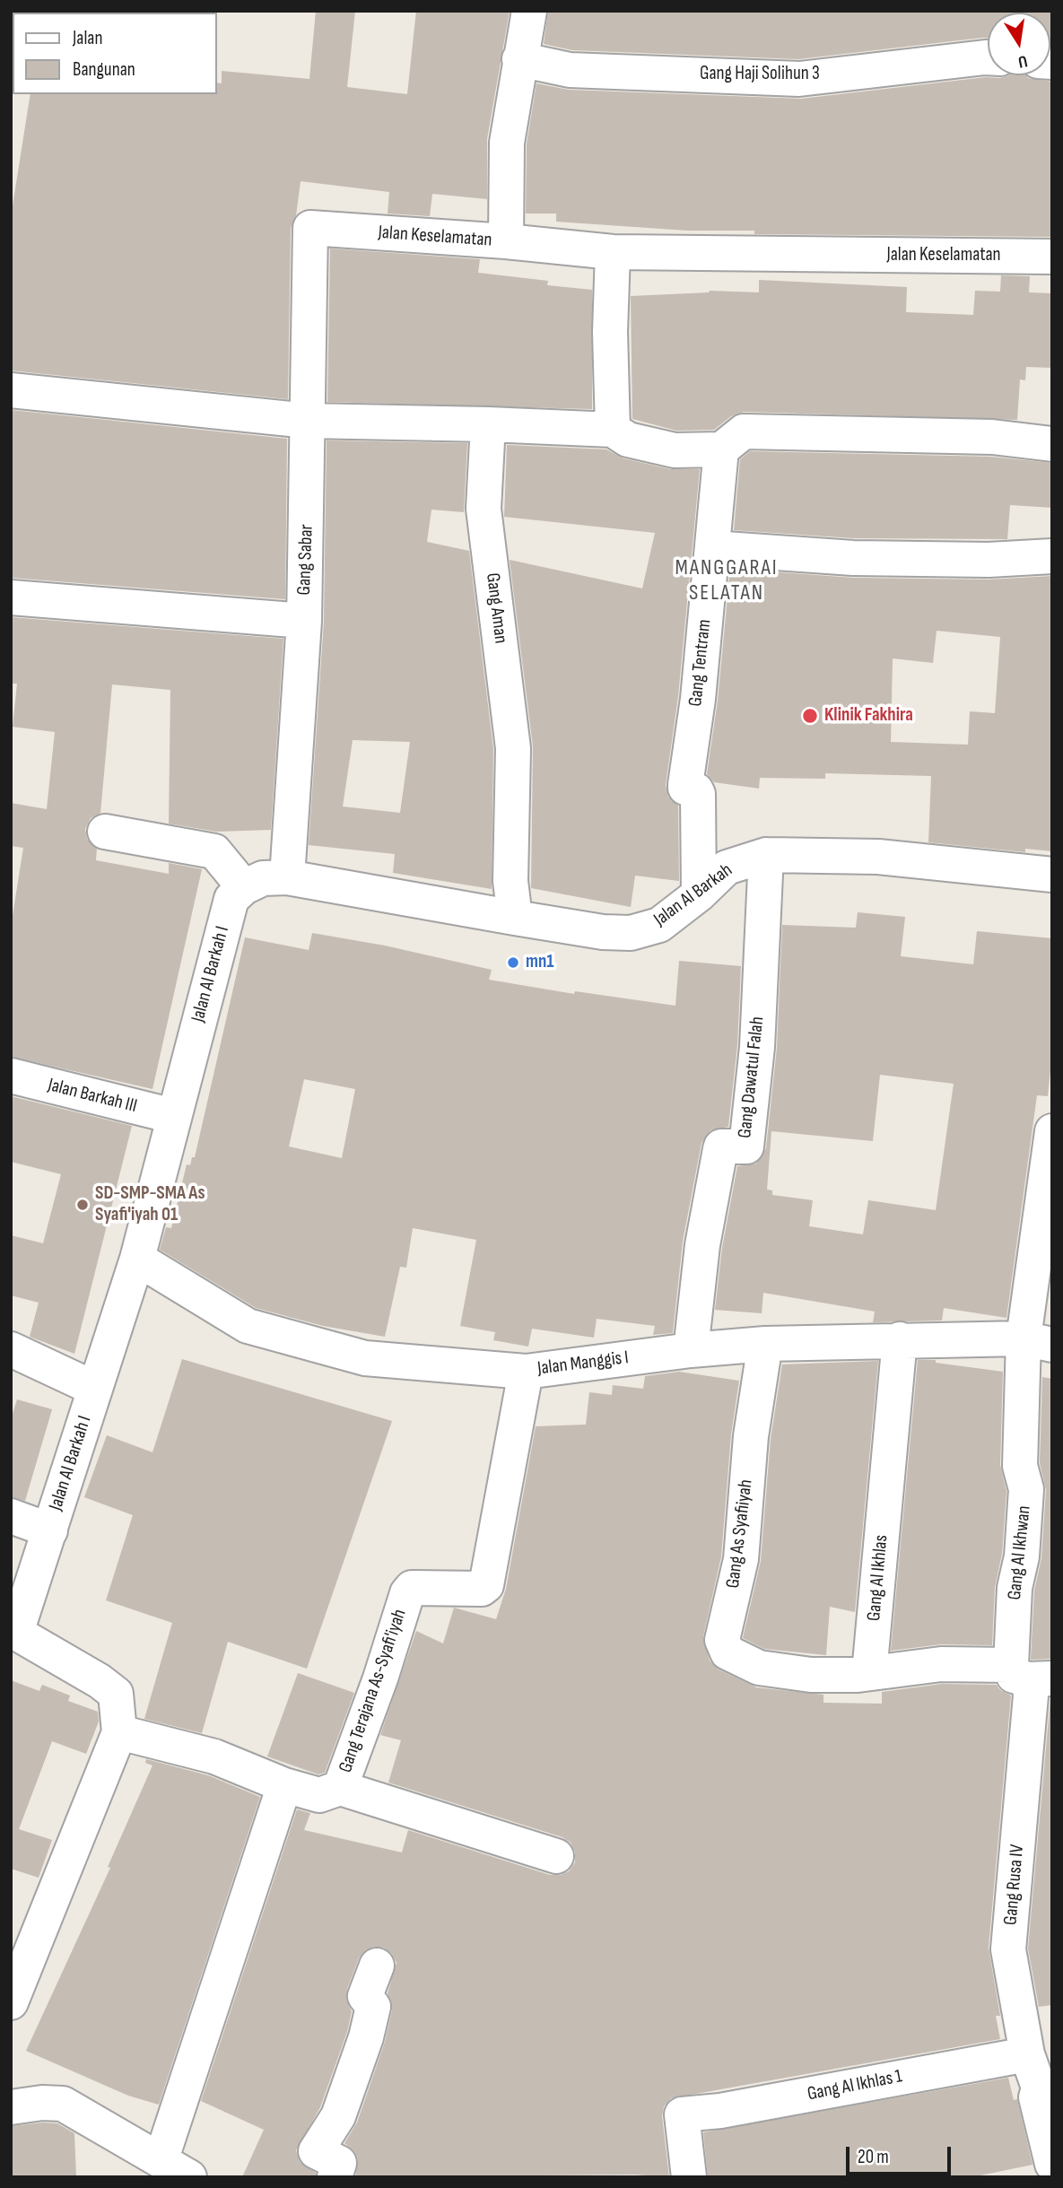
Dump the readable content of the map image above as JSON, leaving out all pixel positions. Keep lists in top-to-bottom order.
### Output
{
  "streets": {
    "street": [
      "Gang Haji Solihun 3",
      "Jalan Keselamatan",
      "Gang Sabar",
      "Gang Aman",
      "Gang Tentram",
      "Jalan Al Barkah",
      "Jalan Al Barkah I",
      "Gang Dawatul Falah",
      "Jalan Barkah III",
      "Jalan Manggis I",
      "Gang As Syafiiyah",
      "Gang Al Ikhwan",
      "Gang Al Ikhlas",
      "Gang Terajana As-Syafi'iyah",
      "Gang Rusa IV",
      "Gang Al Ikhlas 1"
    ]
  },
  "crossings": [
    ["Jalan Keselamatan", "Gang Sabar"],
    ["Gang Sabar", "Jalan Al Barkah"],
    ["Gang Sabar", "Jalan Al Barkah I"],
    ["Gang Aman", "Jalan Al Barkah"],
    ["Gang Tentram", "Jalan Al Barkah"],
    ["Jalan Al Barkah", "Jalan Al Barkah I"],
    ["Jalan Al Barkah", "Gang Dawatul Falah"],
    ["Jalan Al Barkah I", "Jalan Barkah III"],
    ["Jalan Al Barkah I", "Jalan Manggis I"],
    ["Jalan Al Barkah I", "Gang Terajana As-Syafi'iyah"],
    ["Gang Dawatul Falah", "Jalan Manggis I"],
    ["Jalan Manggis I", "Gang As Syafiiyah"],
    ["Jalan Manggis I", "Gang Al Ikhwan"],
    ["Jalan Manggis I", "Gang Al Ikhlas"],
    ["Jalan Manggis I", "Gang Terajana As-Syafi'iyah"],
    ["Gang As Syafiiyah", "Gang Al Ikhlas"],
    ["Gang Al Ikhwan", "Gang Rusa IV"],
    ["Gang Rusa IV", "Gang Al Ikhlas 1"]
  ],
  "districts": ["MANGGARAI SELATAN"],
  "places": ["Klinik Fakhira", "mn1", "SD-SMP-SMA As Syafi'iyah 01"],
  "legend": ["Jalan", "Bangunan"],
  "scale_bar": "20 m",
  "north": "bottom"
}
